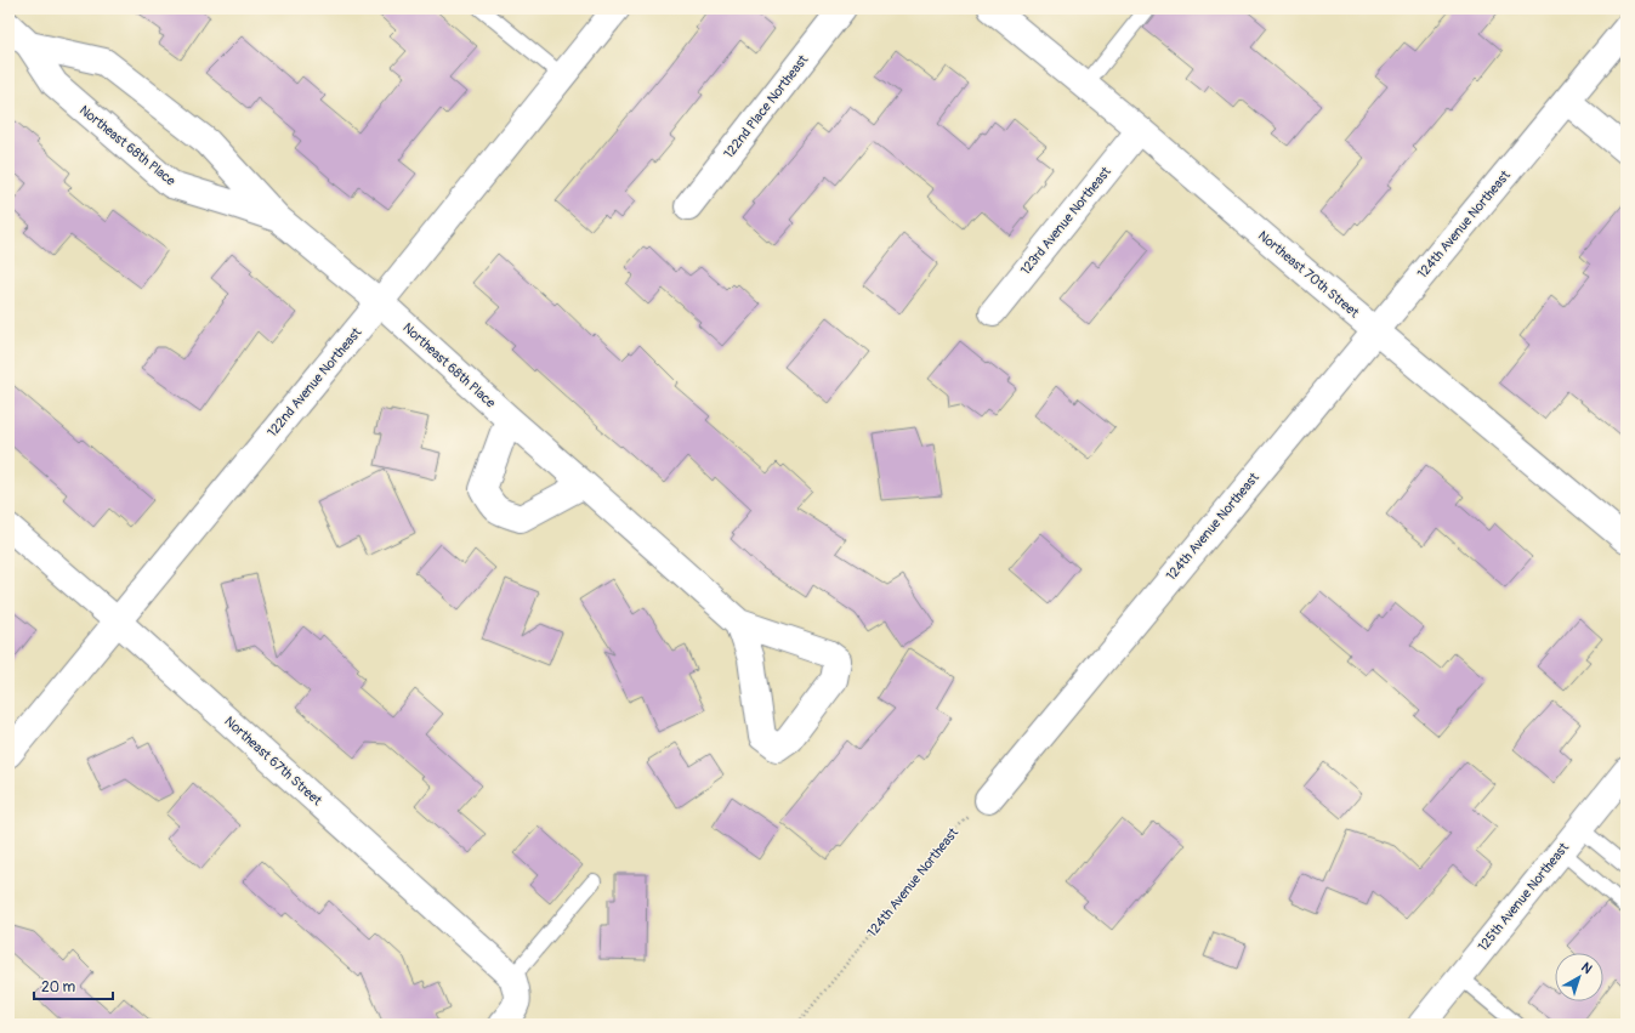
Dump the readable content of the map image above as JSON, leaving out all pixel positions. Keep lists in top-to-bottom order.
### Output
{
  "streets": {
    "street": [
      "122nd Place Northeast",
      "Northeast 68th Place",
      "123rd Avenue Northeast",
      "124th Avenue Northeast",
      "Northeast 70th Street",
      "122nd Avenue Northeast",
      "Northeast 67th Street",
      "125th Avenue Northeast"
    ]
  },
  "crossings": [
    ["Northeast 68th Place", "122nd Avenue Northeast"],
    ["123rd Avenue Northeast", "Northeast 70th Street"],
    ["124th Avenue Northeast", "Northeast 70th Street"],
    ["122nd Avenue Northeast", "Northeast 67th Street"]
  ],
  "scale_bar": "20 m",
  "north": "top right"
}
